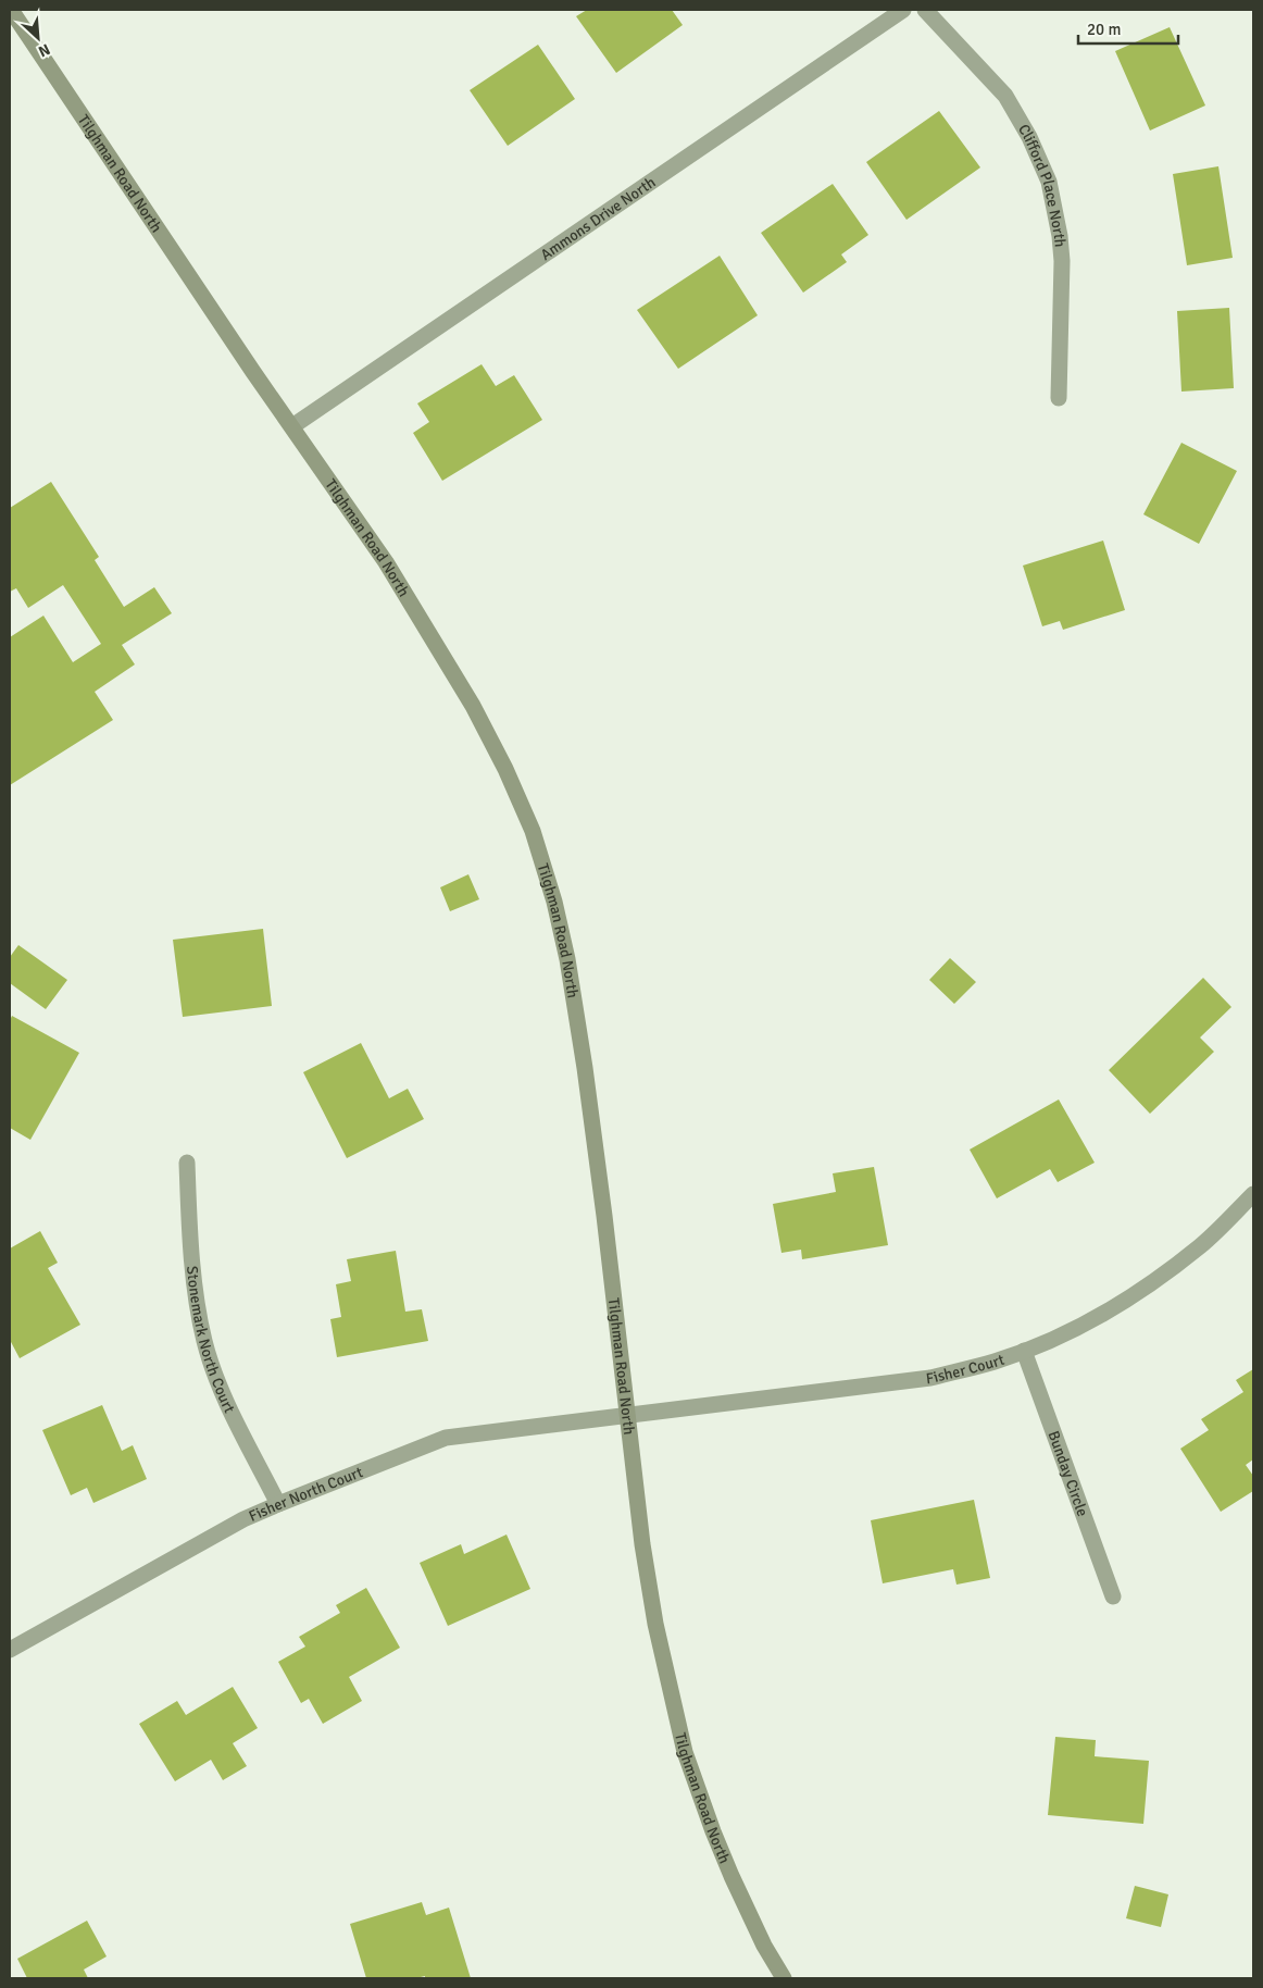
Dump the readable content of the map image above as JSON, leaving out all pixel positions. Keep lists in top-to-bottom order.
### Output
{
  "streets": {
    "street": [
      "Tilghman Road North",
      "Clifford Place North",
      "Ammons Drive North",
      "Stonemark North Court",
      "Fisher Court",
      "Bunday Circle",
      "Fisher North Court"
    ]
  },
  "crossings": [
    ["Tilghman Road North", "Ammons Drive North"],
    ["Tilghman Road North", "Fisher Court"],
    ["Tilghman Road North", "Fisher North Court"],
    ["Stonemark North Court", "Fisher North Court"],
    ["Fisher Court", "Bunday Circle"],
    ["Fisher Court", "Fisher North Court"]
  ],
  "scale_bar": "20 m",
  "north": "bottom right"
}
